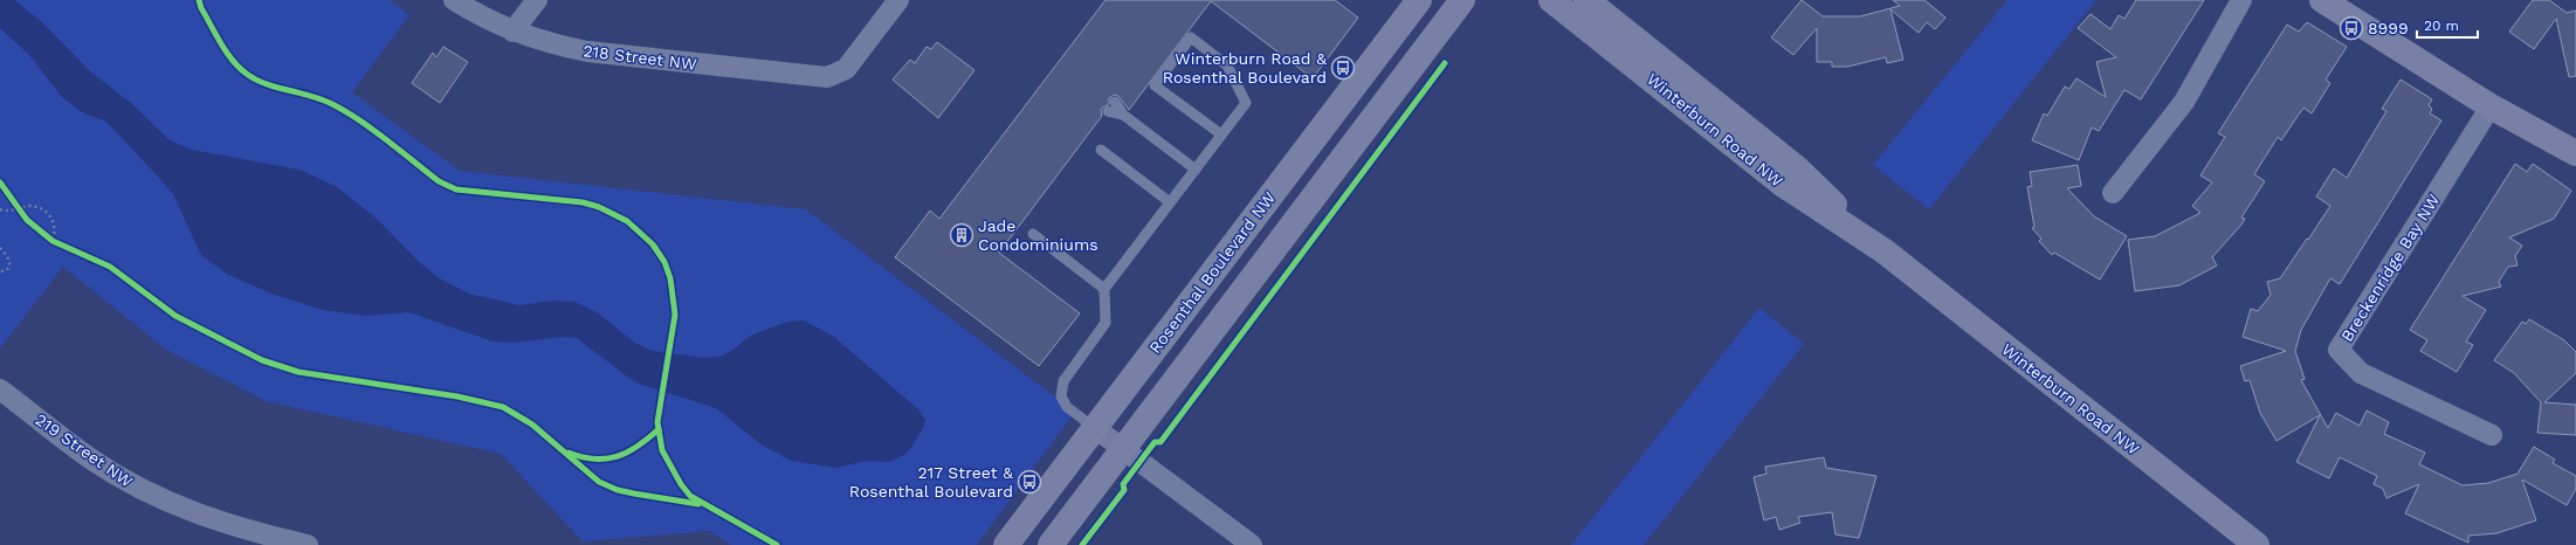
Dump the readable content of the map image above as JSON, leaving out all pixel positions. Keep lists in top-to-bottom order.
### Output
{
  "streets": {
    "street": [
      "218 Street NW",
      "Winterburn Road NW",
      "Breckenridge Bay NW",
      "Rosenthal Boulevard NW",
      "219 Street NW"
    ]
  },
  "places": {
    "bus stop": ["8999", "Winterburn Road & Rosenthal Boulevard", "217 Street & Rosenthal Boulevard"],
    "building": ["Jade Condominiums"]
  },
  "scale_bar": "20 m"
}
